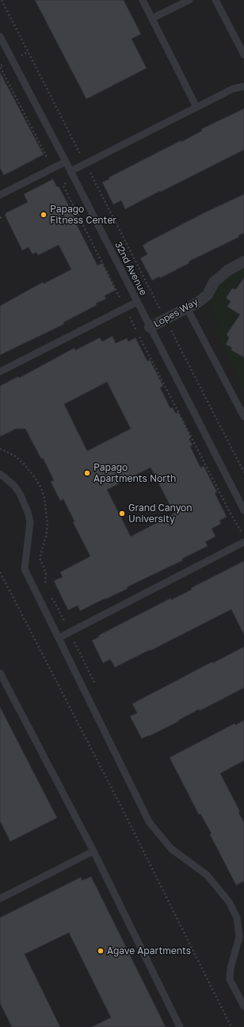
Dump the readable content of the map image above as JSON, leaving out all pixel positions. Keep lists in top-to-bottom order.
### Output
{
  "streets": {
    "street": ["Lopes Way"],
    "lane": ["32nd Avenue"]
  },
  "crossings": [
    ["32nd Avenue", "Lopes Way"]
  ],
  "places": [
    "Papago Fitness Center",
    "Papago Apartments North",
    "Grand Canyon University",
    "Agave Apartments"
  ]
}
